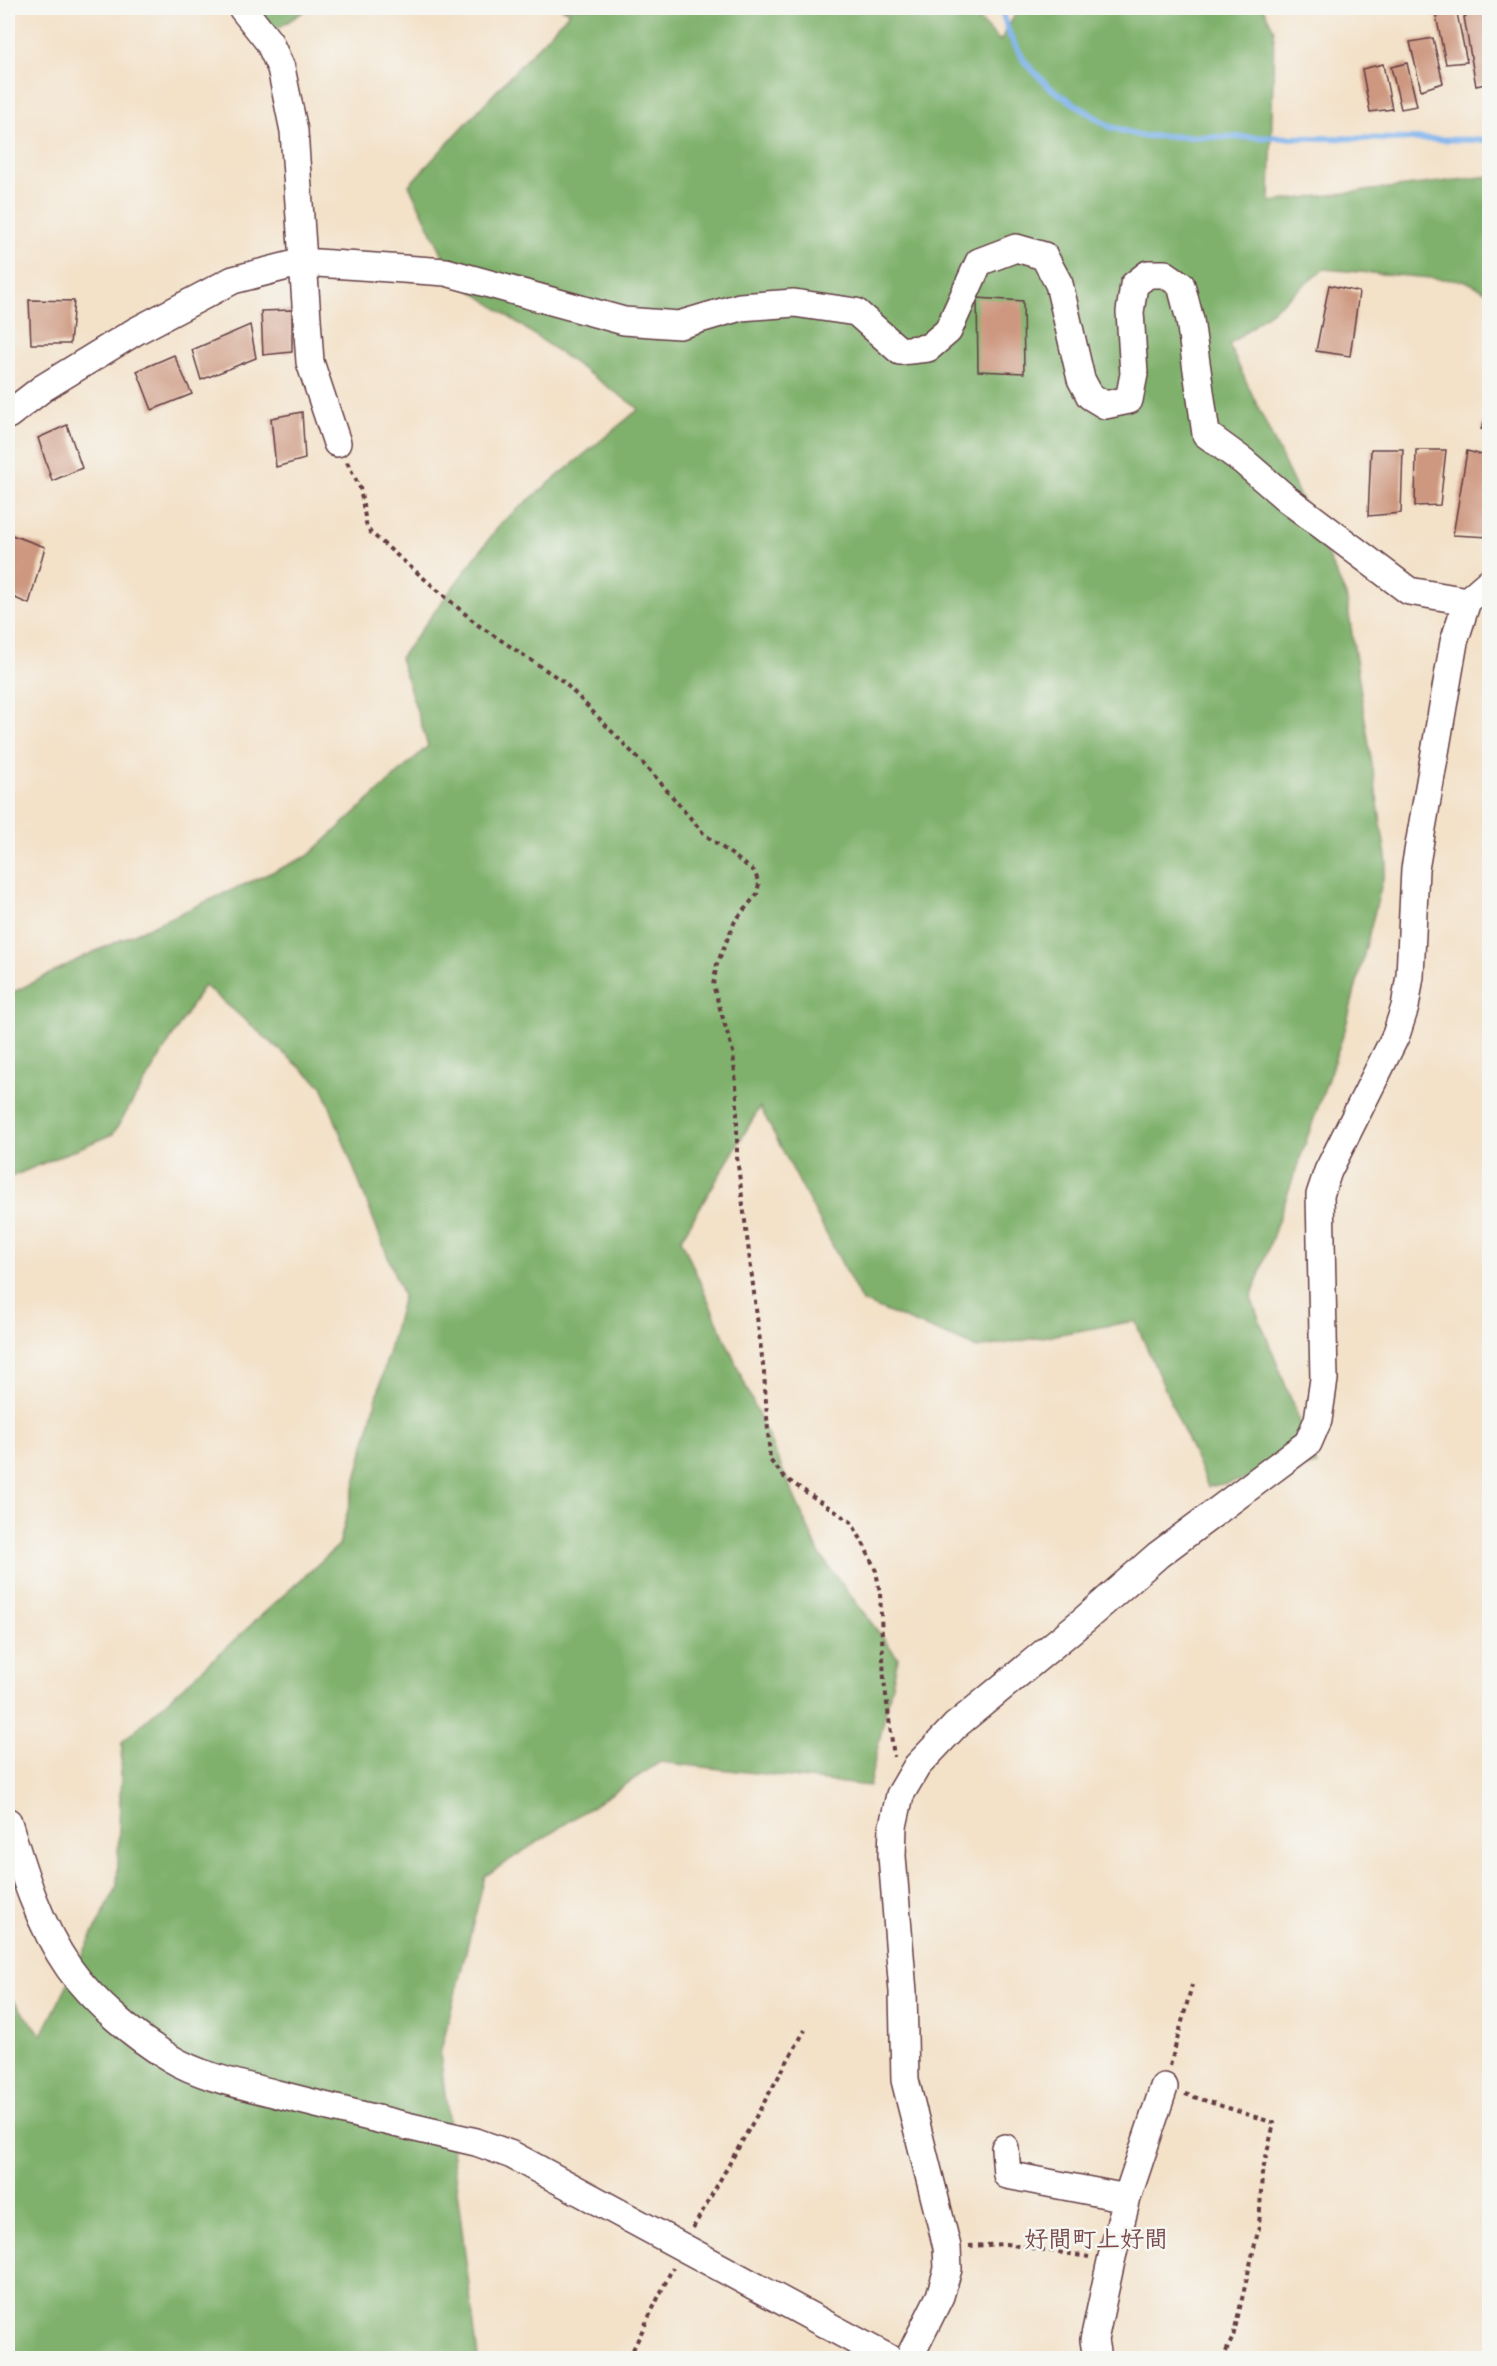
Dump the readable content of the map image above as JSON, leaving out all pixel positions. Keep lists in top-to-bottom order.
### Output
{
  "districts": ["好間町上好間"]
}
